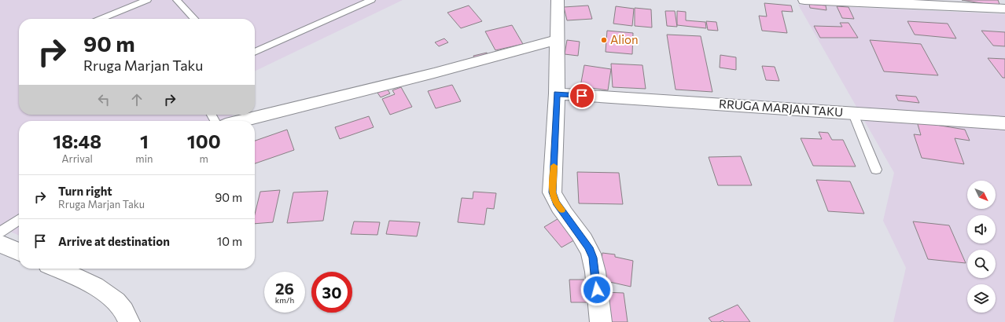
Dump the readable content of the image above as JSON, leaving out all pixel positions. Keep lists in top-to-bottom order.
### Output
{
  "streets": {
    "street": ["RRUGA MARJAN TAKU"]
  },
  "places": ["Alion"],
  "north": "bottom right",
  "page": {
    "turn": ["90 m", "Rruga Marjan Taku"],
    "eta": [
      "18:48",
      "Arrival",
      "1",
      "min",
      "100",
      "m"
    ],
    "list": [
      {
        "name": "Turn right",
        "note": "Rruga Marjan Taku",
        "value": "90 m"
      },
      {
        "name": "Arrive at destination",
        "value": "10 m"
      }
    ],
    "speed": "26 km/h",
    "limit": "30"
  }
}
